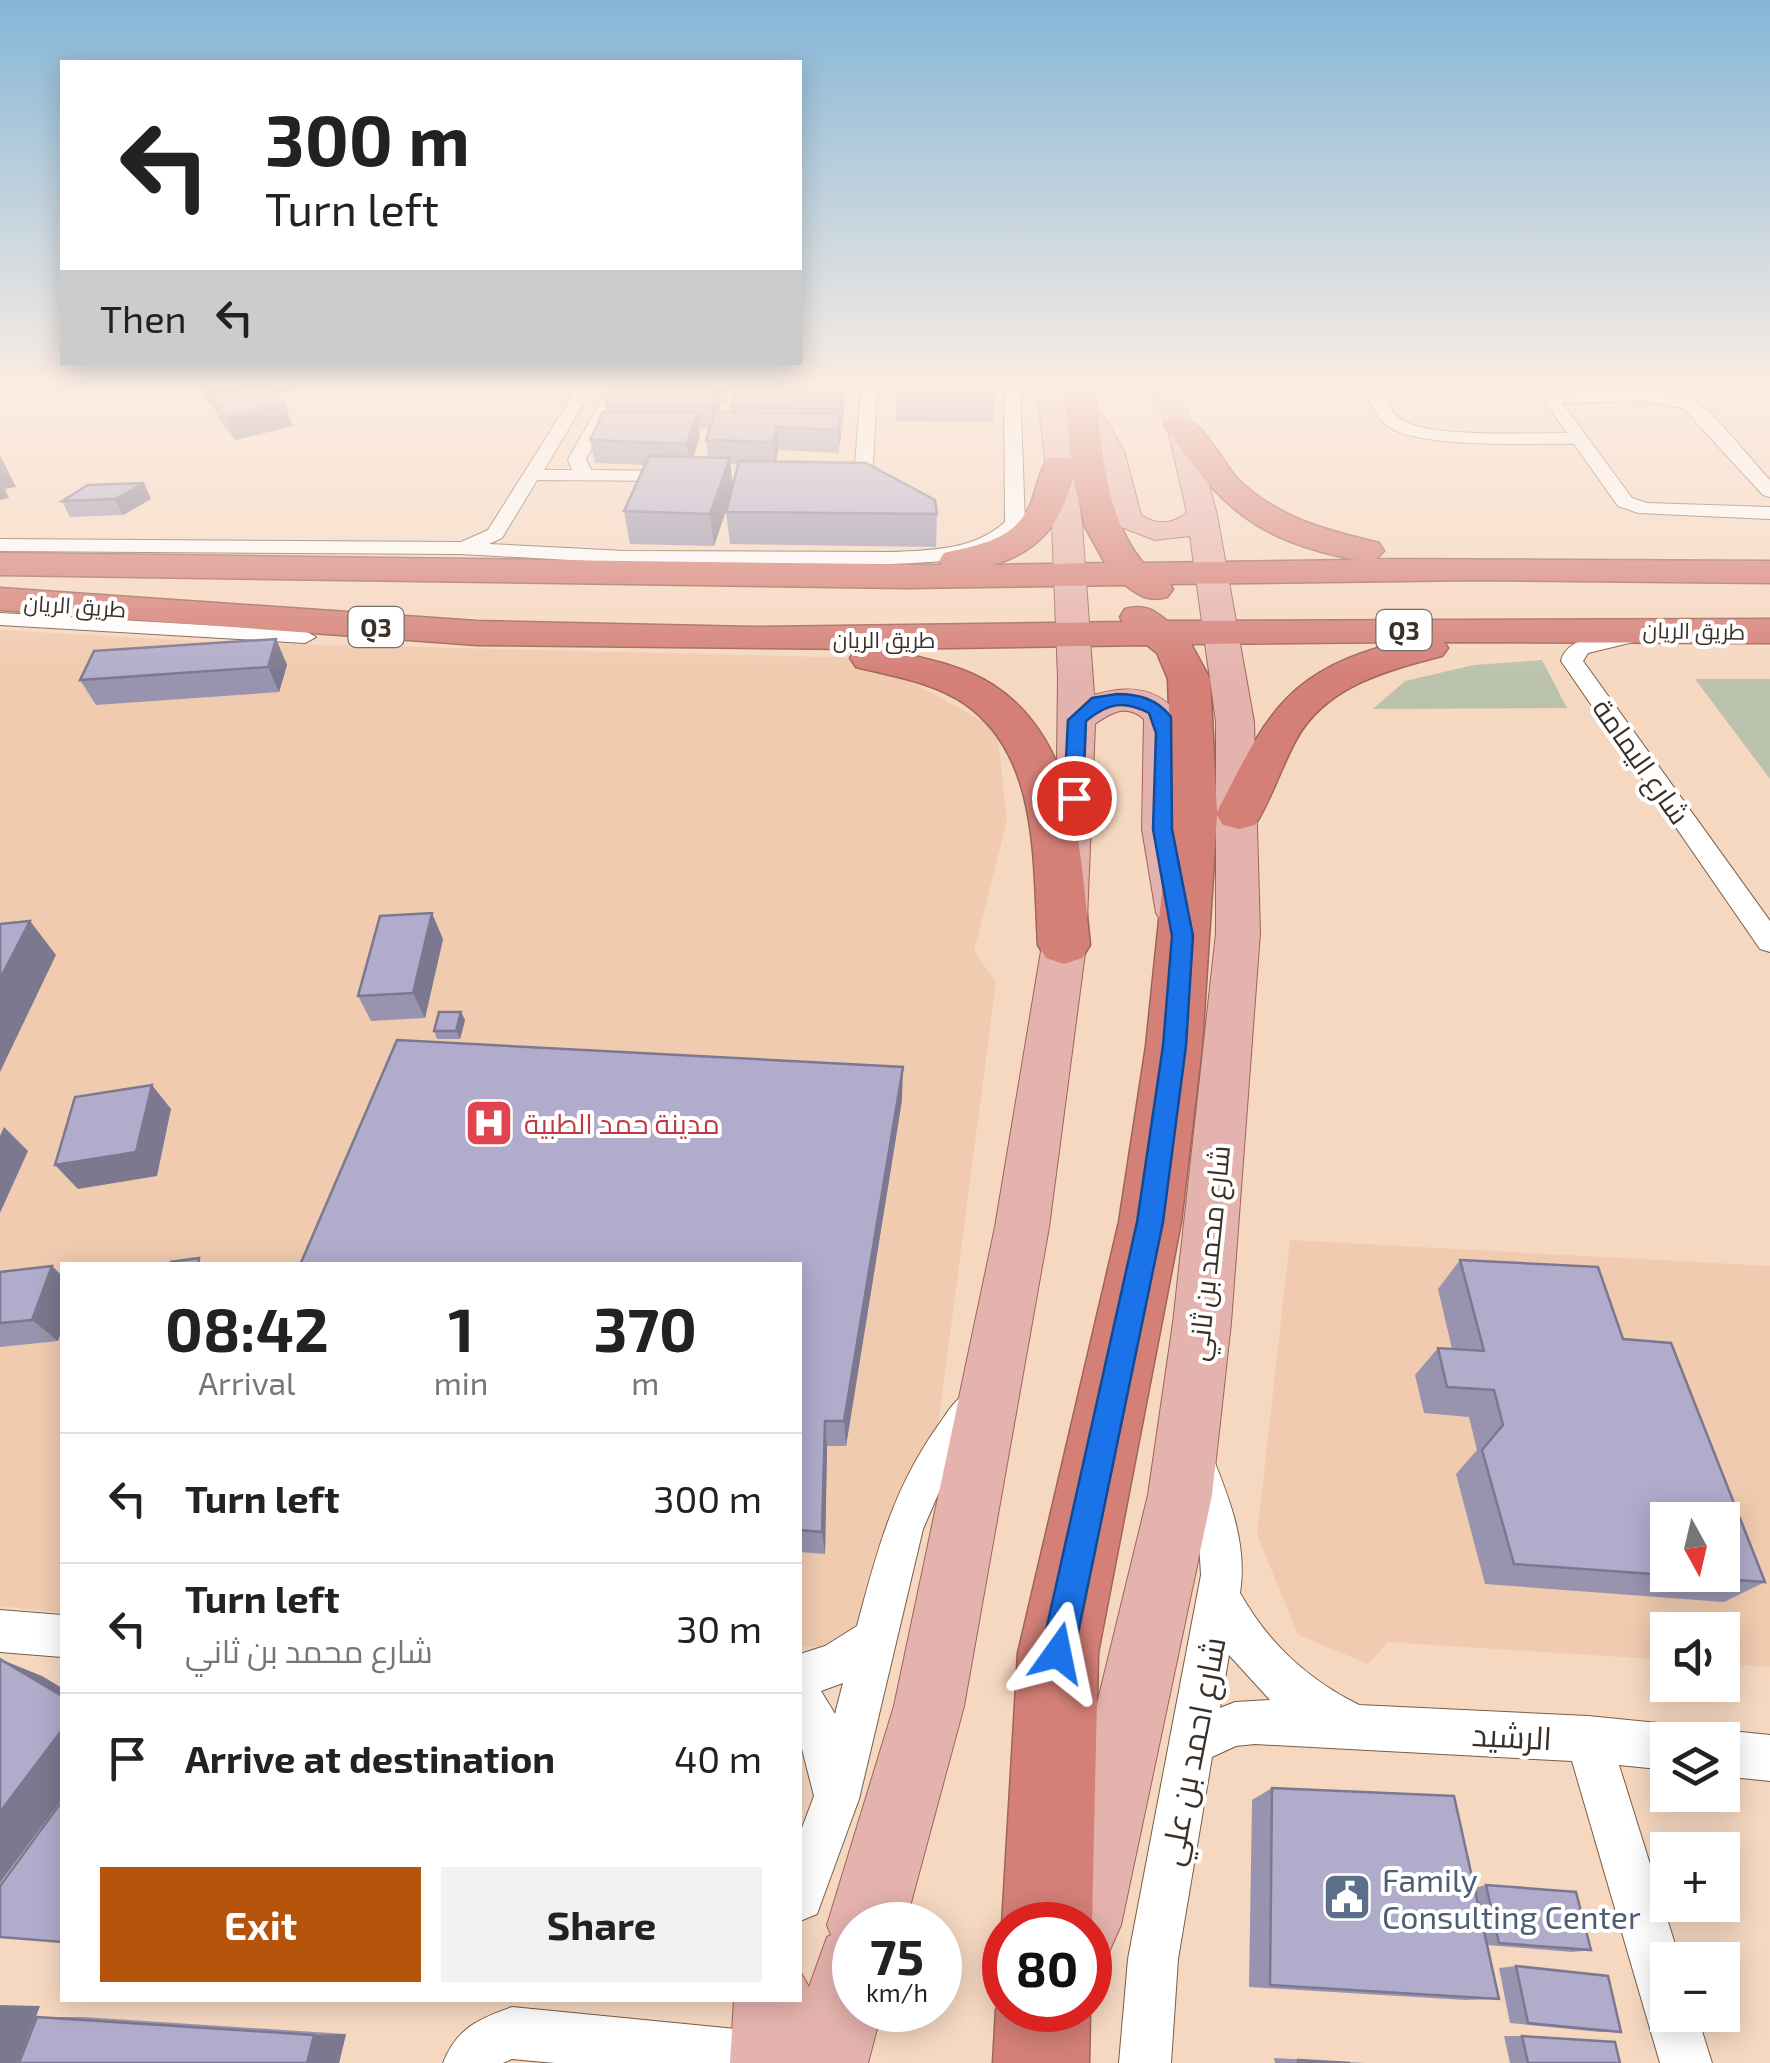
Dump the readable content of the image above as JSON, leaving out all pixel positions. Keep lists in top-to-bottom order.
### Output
{
  "streets": {
    "highway": ["طريق الريان", "Q3"],
    "main road": ["شارع محمد بن ثاني"],
    "street": ["شارع اليمامة", "الرشيد", "شارع احمد بن علي"]
  },
  "crossings": [
    ["طريق الريان", "شارع اليمامة"],
    ["طريق الريان", "شارع محمد بن ثاني"],
    ["شارع محمد بن ثاني", "شارع احمد بن علي"],
    ["الرشيد", "شارع احمد بن علي"]
  ],
  "places": {
    "hospital": ["مدينة حمد الطبية"],
    "public building": ["Family Consulting Center"]
  },
  "north": "bottom",
  "page": {
    "turn": ["300 m", "Turn left"],
    "then": "Then",
    "eta": [
      "08:42",
      "Arrival",
      "1",
      "min",
      "370",
      "m"
    ],
    "list": [
      {
        "name": "Turn left",
        "value": "300 m"
      },
      {
        "name": "Turn left",
        "note": "شارع محمد بن ثاني",
        "value": "30 m"
      },
      {
        "name": "Arrive at destination",
        "value": "40 m"
      }
    ],
    "map_buttons": ["+", "−"],
    "buttons": ["Exit", "Share"],
    "speed": "75 km/h",
    "limit": "80"
  }
}
